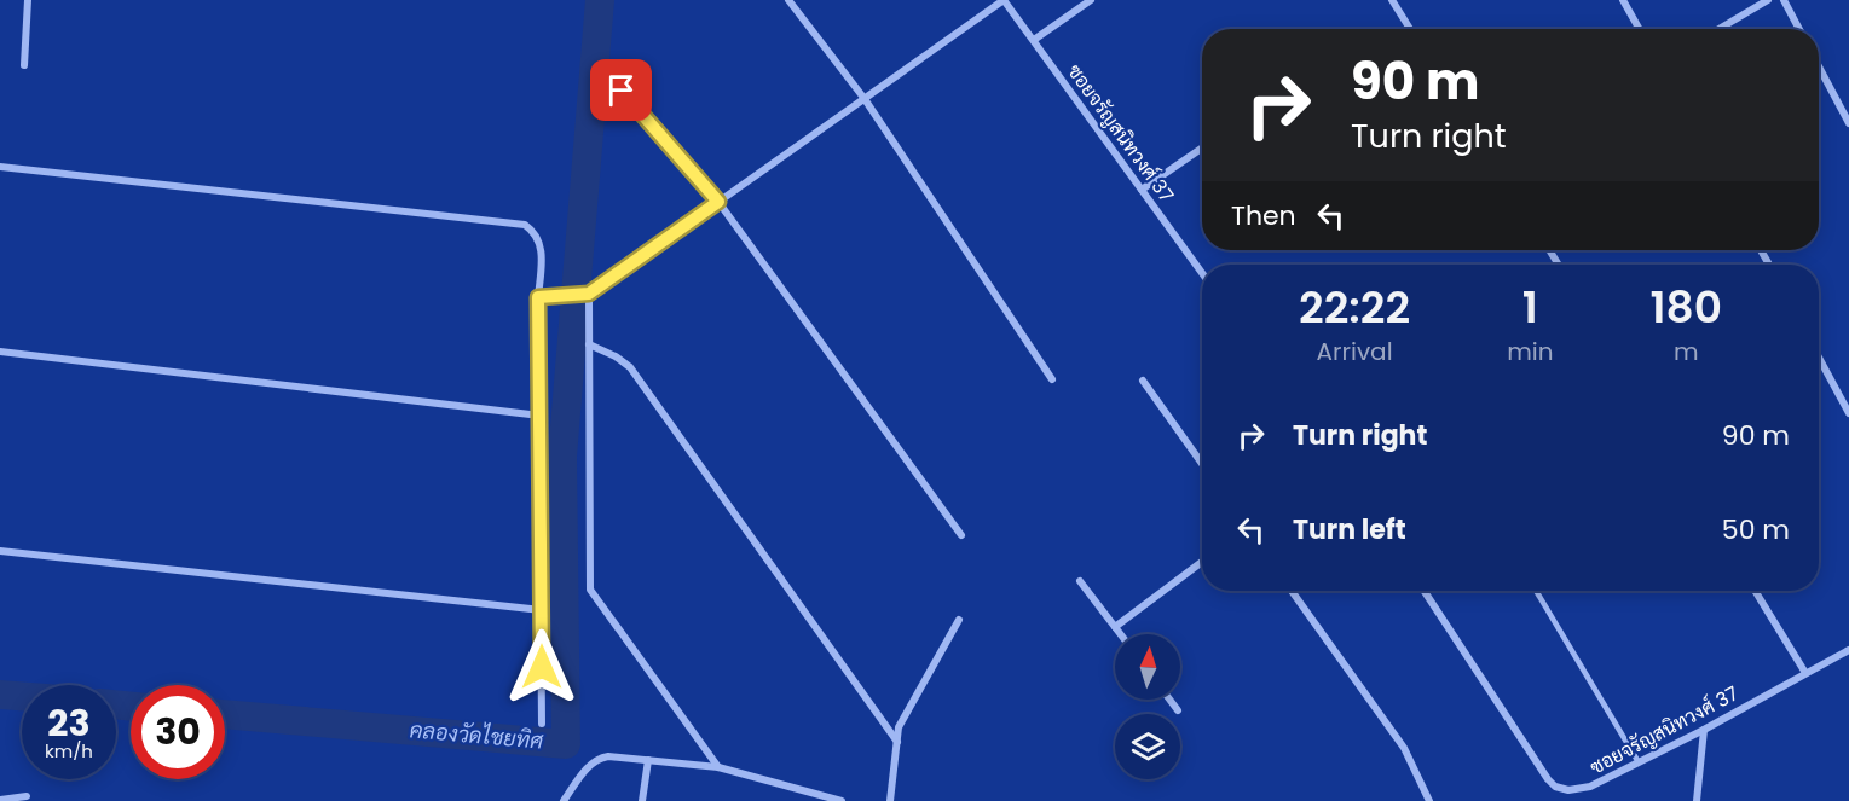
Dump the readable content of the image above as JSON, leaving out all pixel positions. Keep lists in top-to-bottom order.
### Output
{
  "streets": {
    "street": ["ซอยจรัญสนิทวงศ์ 37"]
  },
  "water": ["คลองวัดไชยทิศ"],
  "north": "top",
  "page": {
    "turn": ["90 m", "Turn right"],
    "then": "Then",
    "eta": [
      "22:22",
      "Arrival",
      "1",
      "min",
      "180",
      "m"
    ],
    "list": [
      {
        "name": "Turn right",
        "value": "90 m"
      },
      {
        "name": "Turn left",
        "value": "50 m"
      }
    ],
    "speed": "23 km/h",
    "limit": "30"
  }
}
